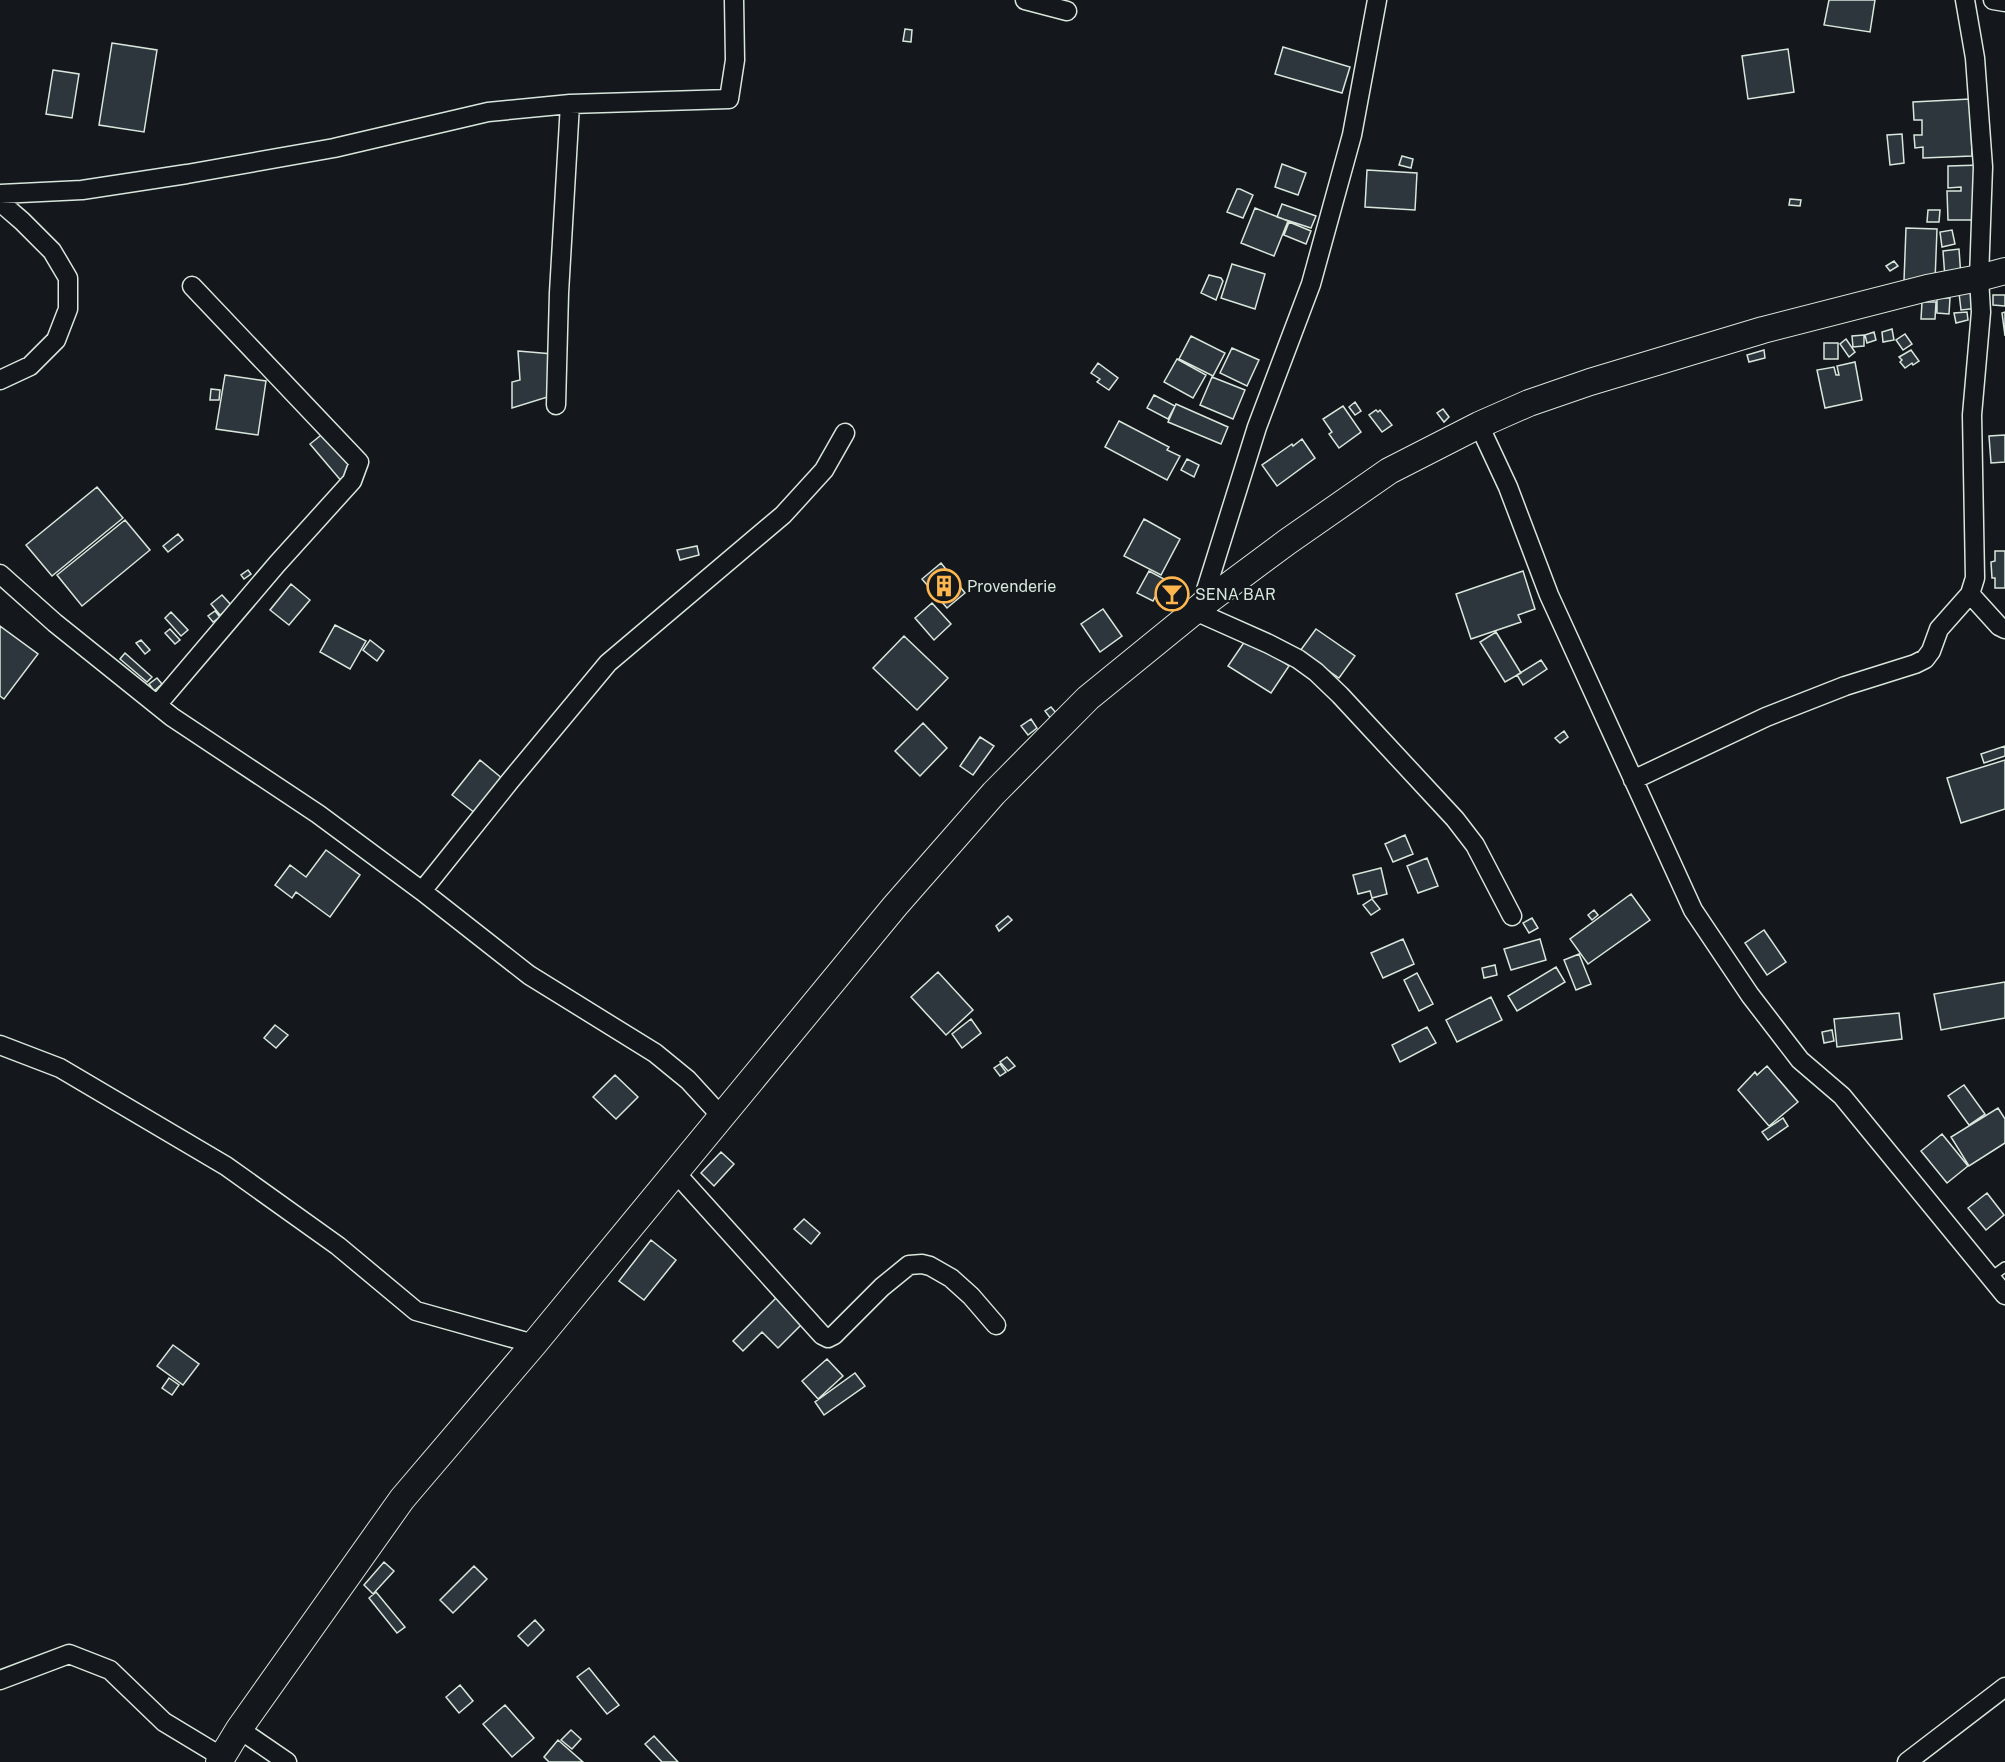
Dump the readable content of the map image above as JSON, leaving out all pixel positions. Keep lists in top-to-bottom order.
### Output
{
  "places": {
    "building": ["Provenderie"],
    "bar": ["SENA BAR"]
  }
}
